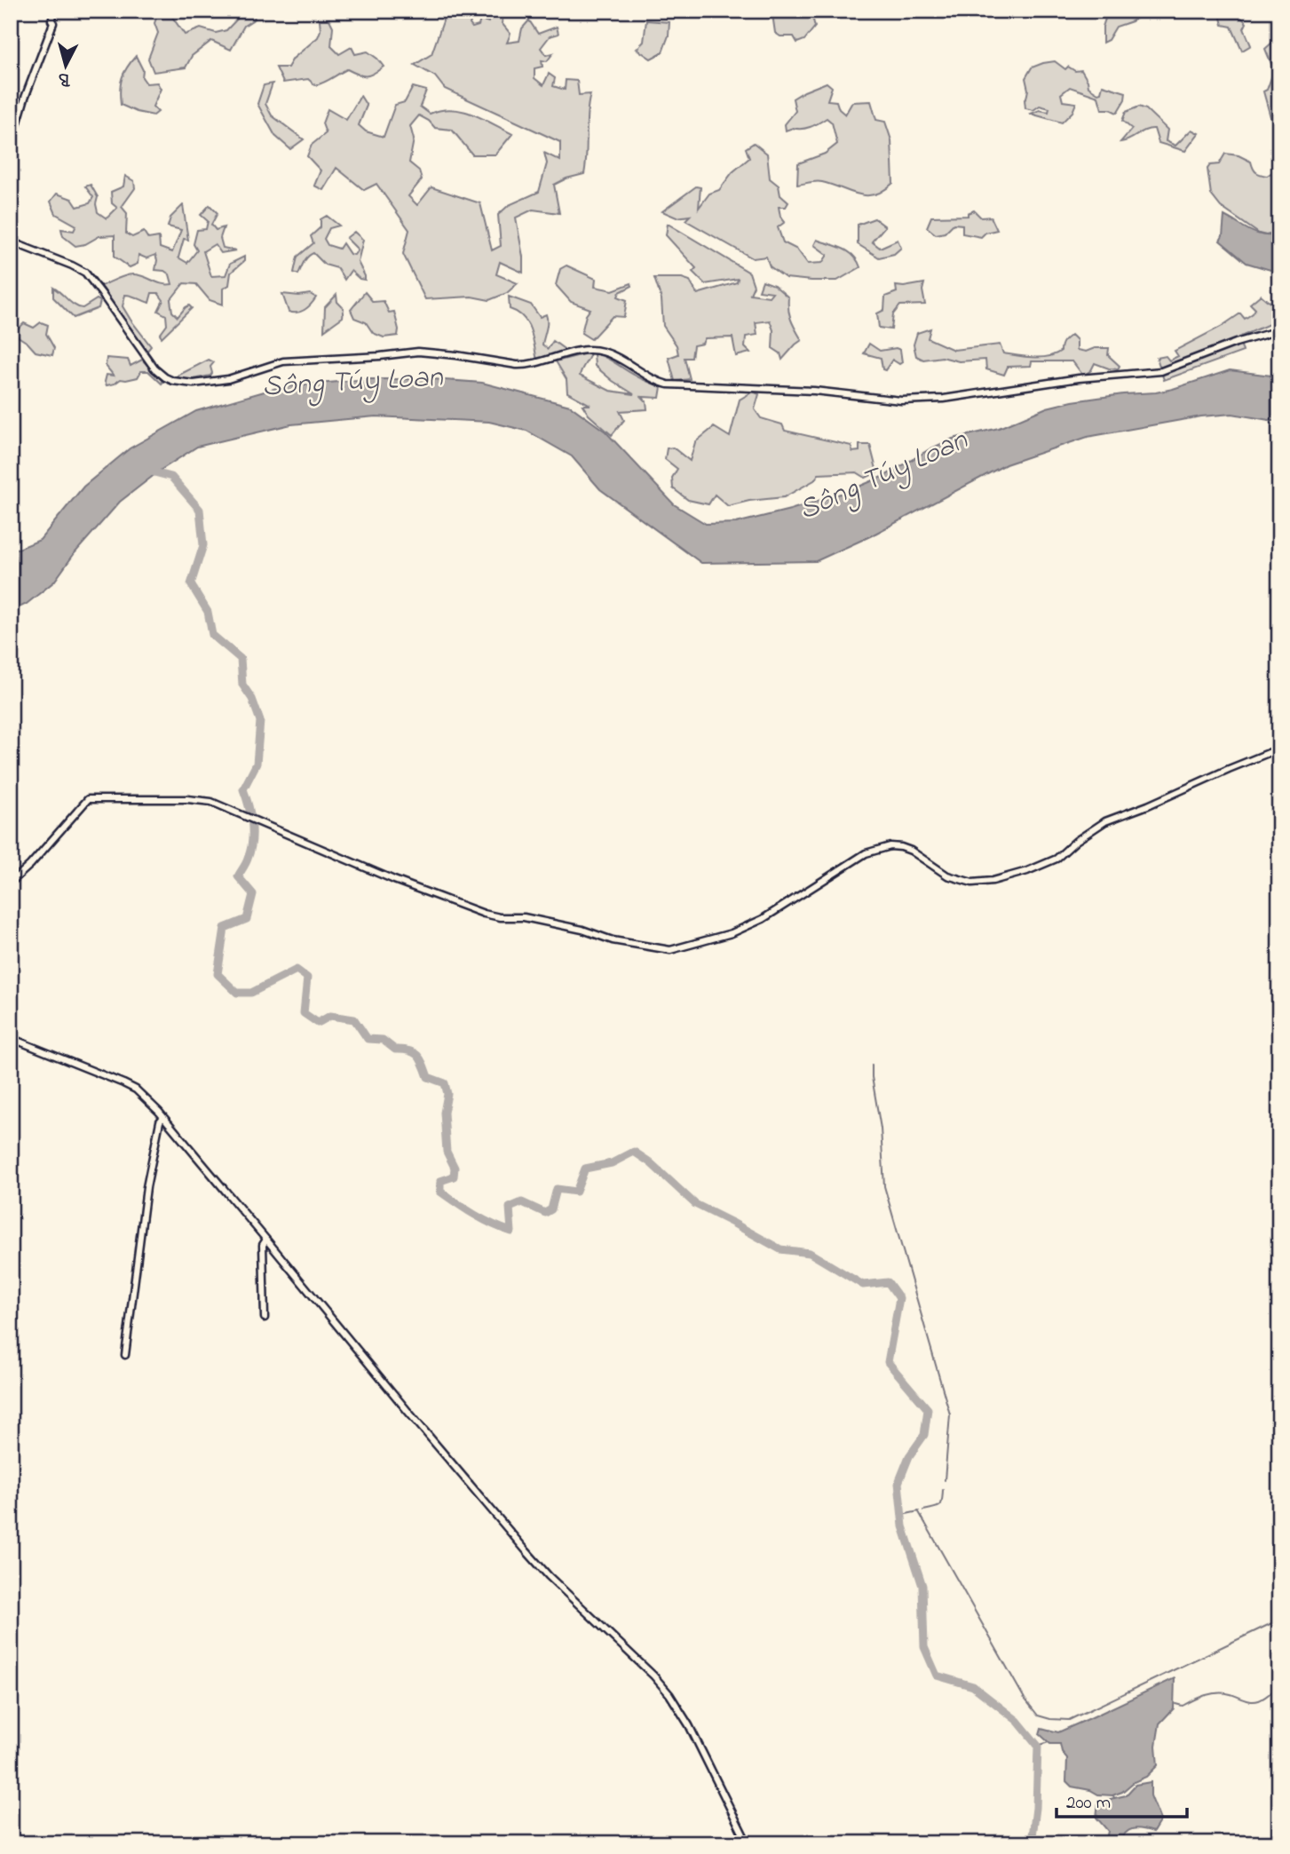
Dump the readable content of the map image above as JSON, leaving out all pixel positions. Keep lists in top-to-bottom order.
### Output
{
  "water": ["Sông Túy Loan"],
  "scale_bar": "200 m",
  "north": "bottom"
}
